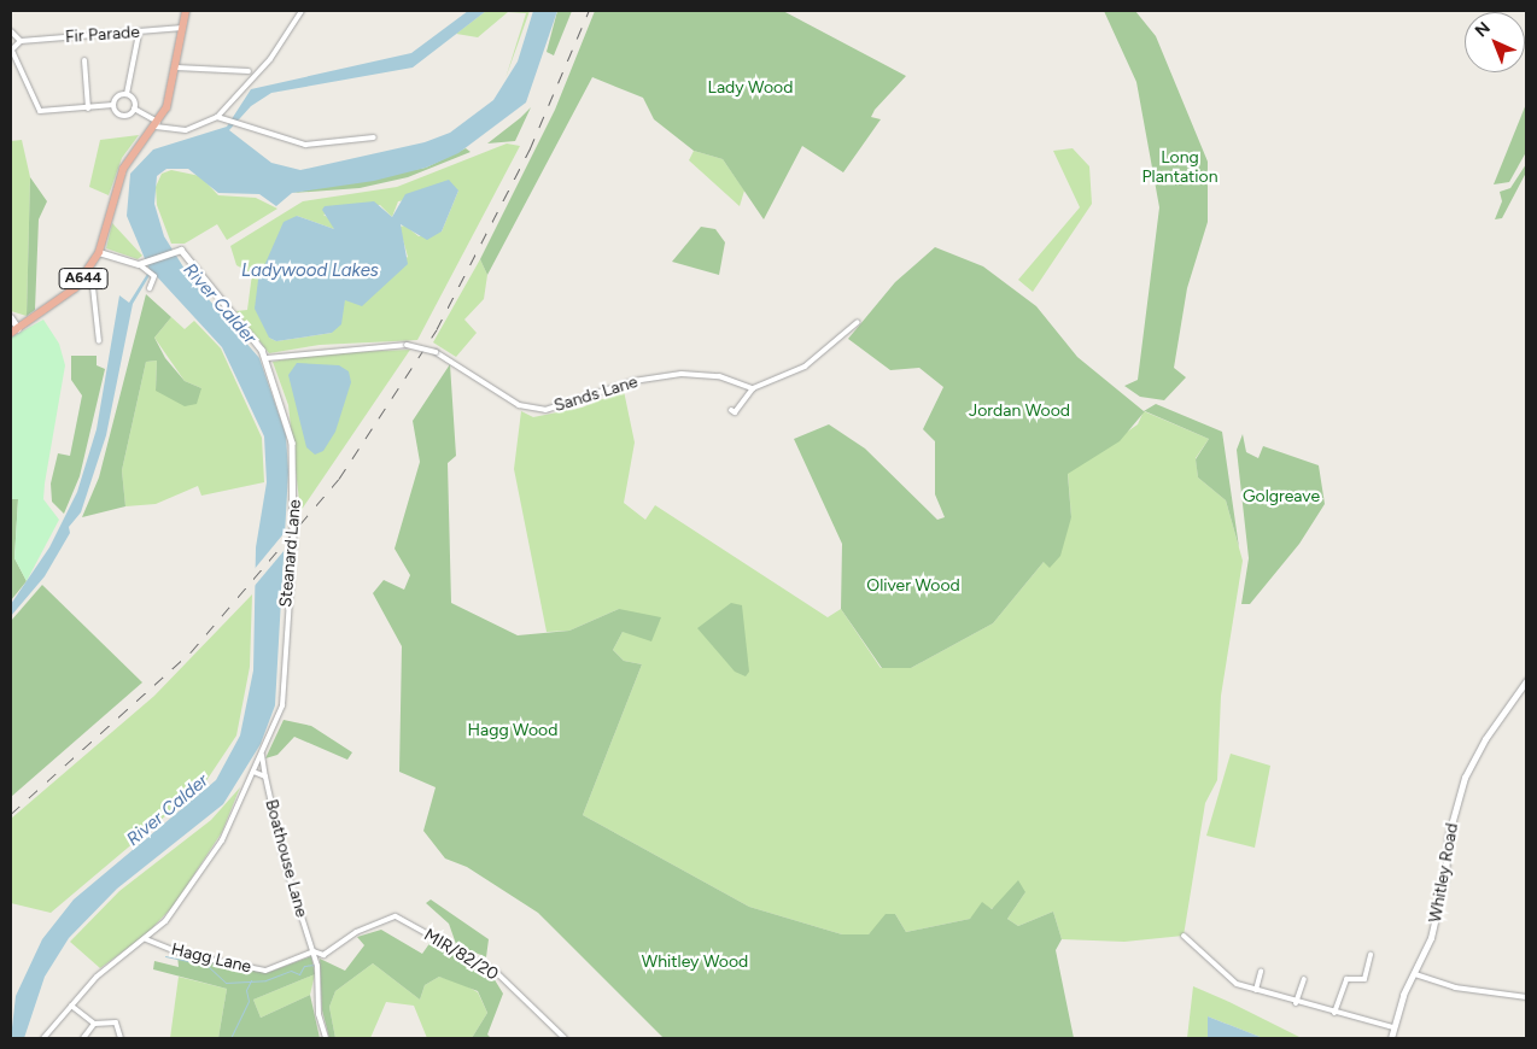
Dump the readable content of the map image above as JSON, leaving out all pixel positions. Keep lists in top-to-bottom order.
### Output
{
  "streets": {
    "highway": ["A644"],
    "street": [
      "Fir Parade",
      "Sands Lane",
      "Steanard Lane",
      "Boathouse Lane",
      "Whitley Road",
      "MIR/82/20",
      "Hagg Lane"
    ]
  },
  "crossings": [
    ["Fir Parade", "A644"],
    ["Sands Lane", "Steanard Lane"],
    ["Steanard Lane", "Boathouse Lane"],
    ["Steanard Lane", "Hagg Lane"],
    ["Boathouse Lane", "Hagg Lane"],
    ["MIR/82/20", "Hagg Lane"]
  ],
  "water": ["Ladywood Lakes", "River Calder"],
  "parks": [
    "Lady Wood",
    "Long Plantation",
    "Jordan Wood",
    "Golgreave",
    "Oliver Wood",
    "Hagg Wood",
    "Whitley Wood"
  ],
  "north": "top left"
}
